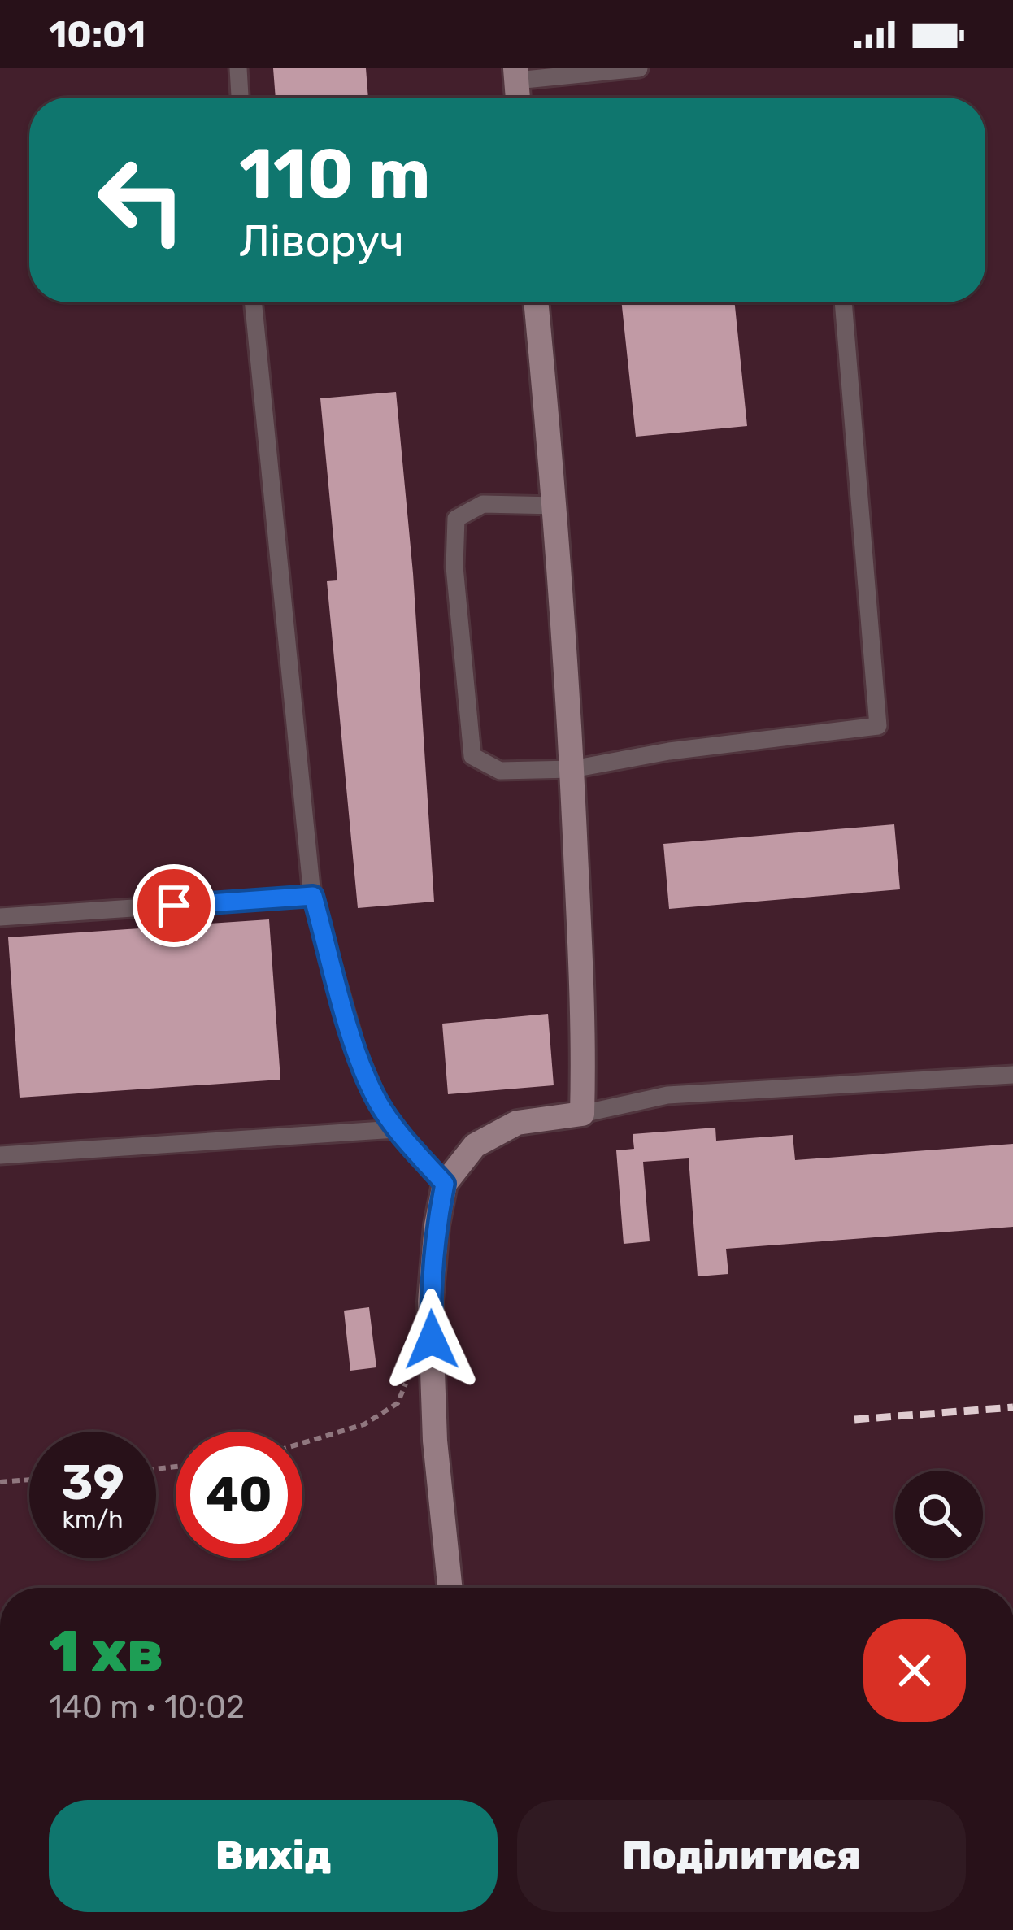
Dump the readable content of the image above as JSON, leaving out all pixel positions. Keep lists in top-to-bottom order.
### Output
{
  "page": {
    "status": "10:01",
    "turn": ["110 m", "Ліворуч"],
    "speed": "39 km/h",
    "limit": "40",
    "heading": ["1 хв", "140 m · 10:02"],
    "buttons": ["Вихід", "Поділитися"]
  }
}
